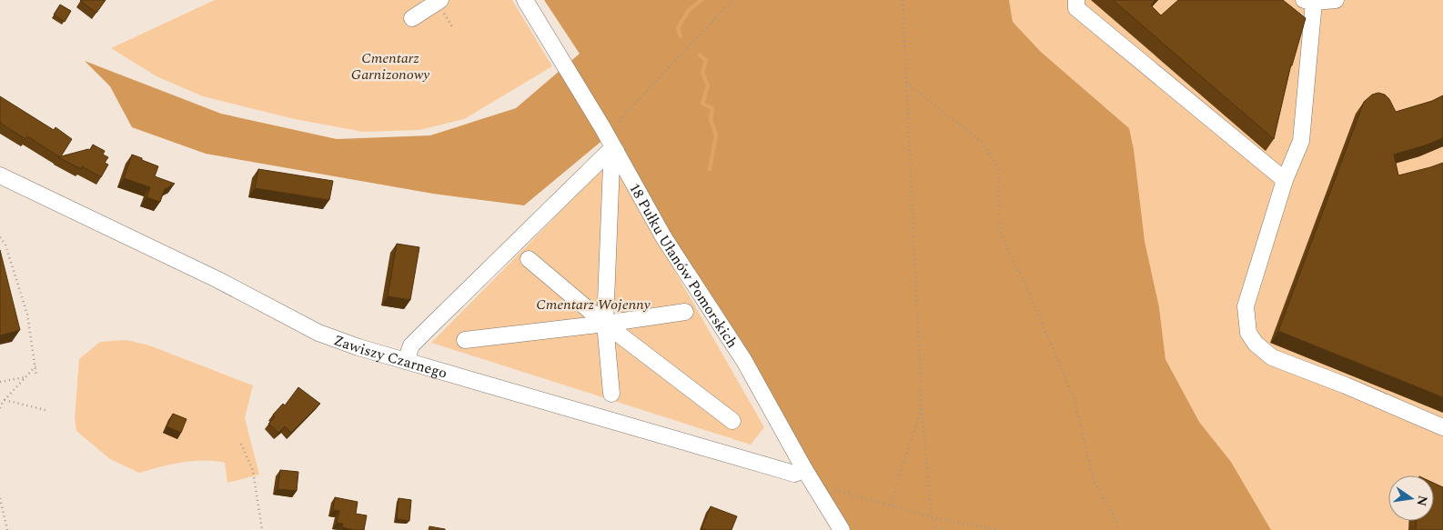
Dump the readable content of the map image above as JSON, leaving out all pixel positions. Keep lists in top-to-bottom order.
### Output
{
  "streets": {
    "street": ["18 Pułku Ułanów Pomorskich", "Zawiszy Czarnego"]
  },
  "crossings": [
    ["18 Pułku Ułanów Pomorskich", "Zawiszy Czarnego"]
  ],
  "parks": ["Cmentarz Garnizonowy", "Cmentarz Wojenny"],
  "north": "right"
}
